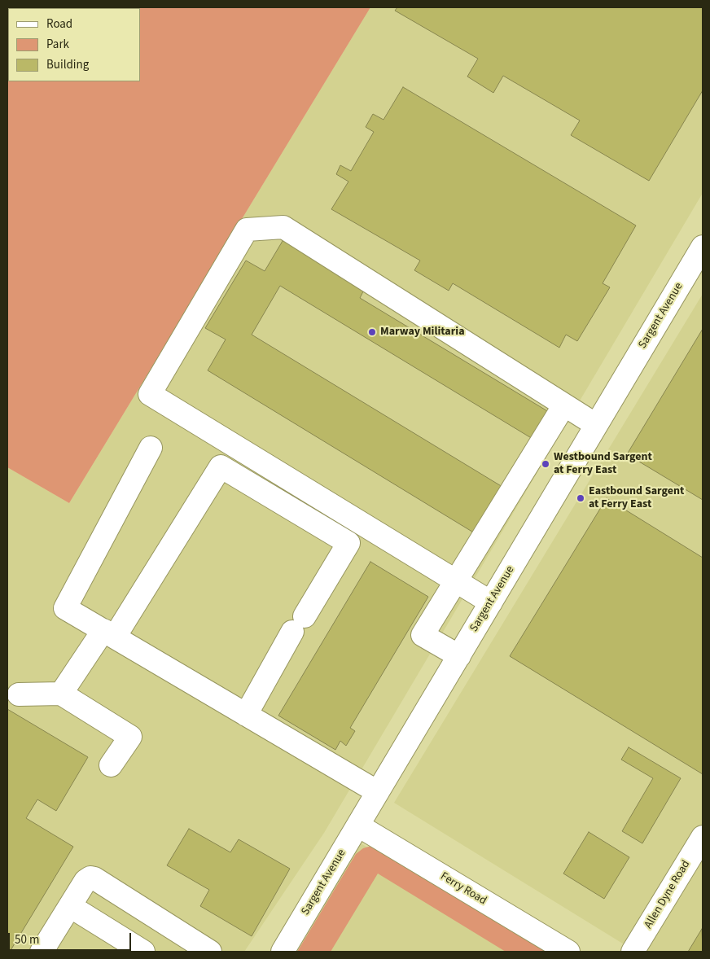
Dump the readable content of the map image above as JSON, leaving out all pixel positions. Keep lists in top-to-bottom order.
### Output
{
  "streets": {
    "street": ["Sargent Avenue", "Ferry Road", "Allen Dyne Road"]
  },
  "crossings": [
    ["Sargent Avenue", "Ferry Road"]
  ],
  "places": ["Marway Militaria", "Westbound Sargent at Ferry East", "Eastbound Sargent at Ferry East"],
  "legend": ["Road", "Park", "Building"],
  "scale_bar": "50 m"
}
